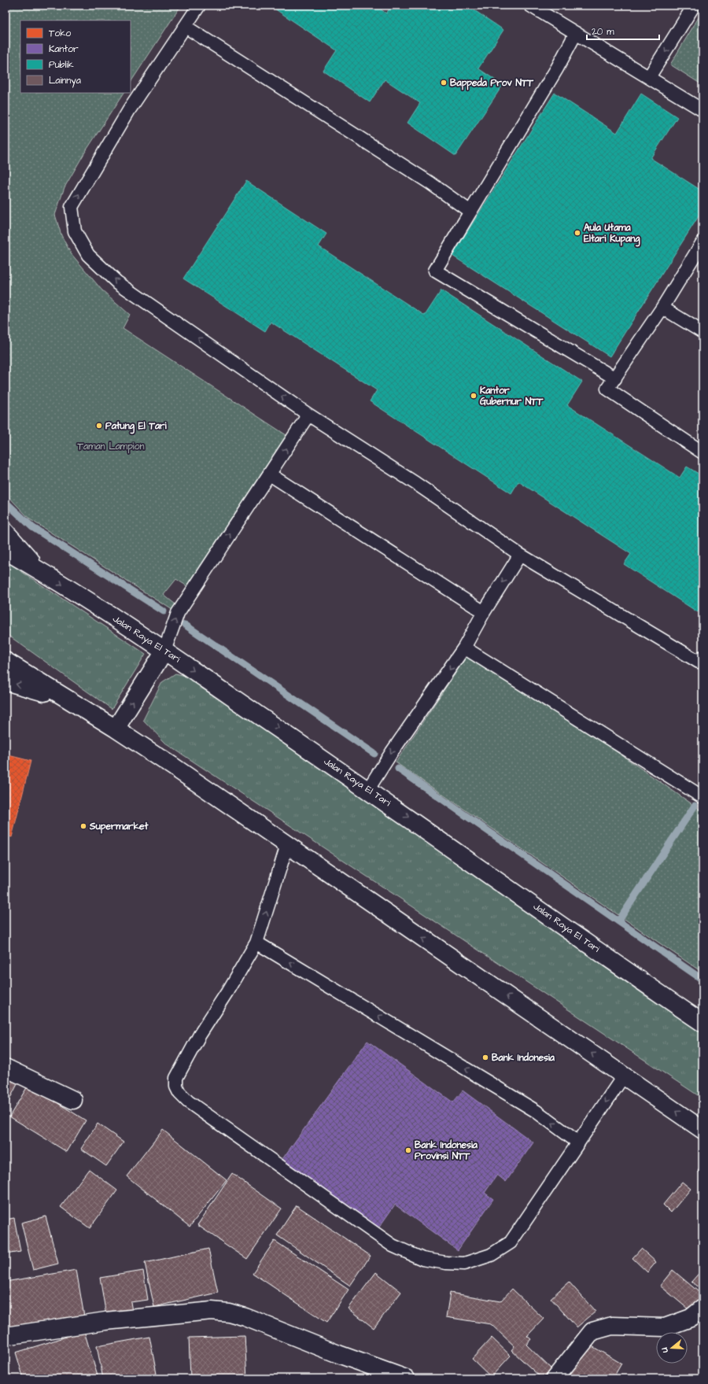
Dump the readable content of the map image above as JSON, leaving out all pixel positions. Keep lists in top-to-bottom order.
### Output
{
  "streets": {
    "main road": ["Jalan Raya El Tari"]
  },
  "parks": ["Taman Lampion"],
  "places": [
    "Bappeda Prov NTT",
    "Aula Utama Eltari Kupang",
    "Kantor Gubernur NTT",
    "Patung El Tari",
    "Supermarket",
    "Bank Indonesia",
    "Bank Indonesia Provinsi NTT"
  ],
  "legend": [
    "Toko",
    "Kantor",
    "Publik",
    "Lainnya"
  ],
  "scale_bar": "20 m",
  "north": "left"
}
